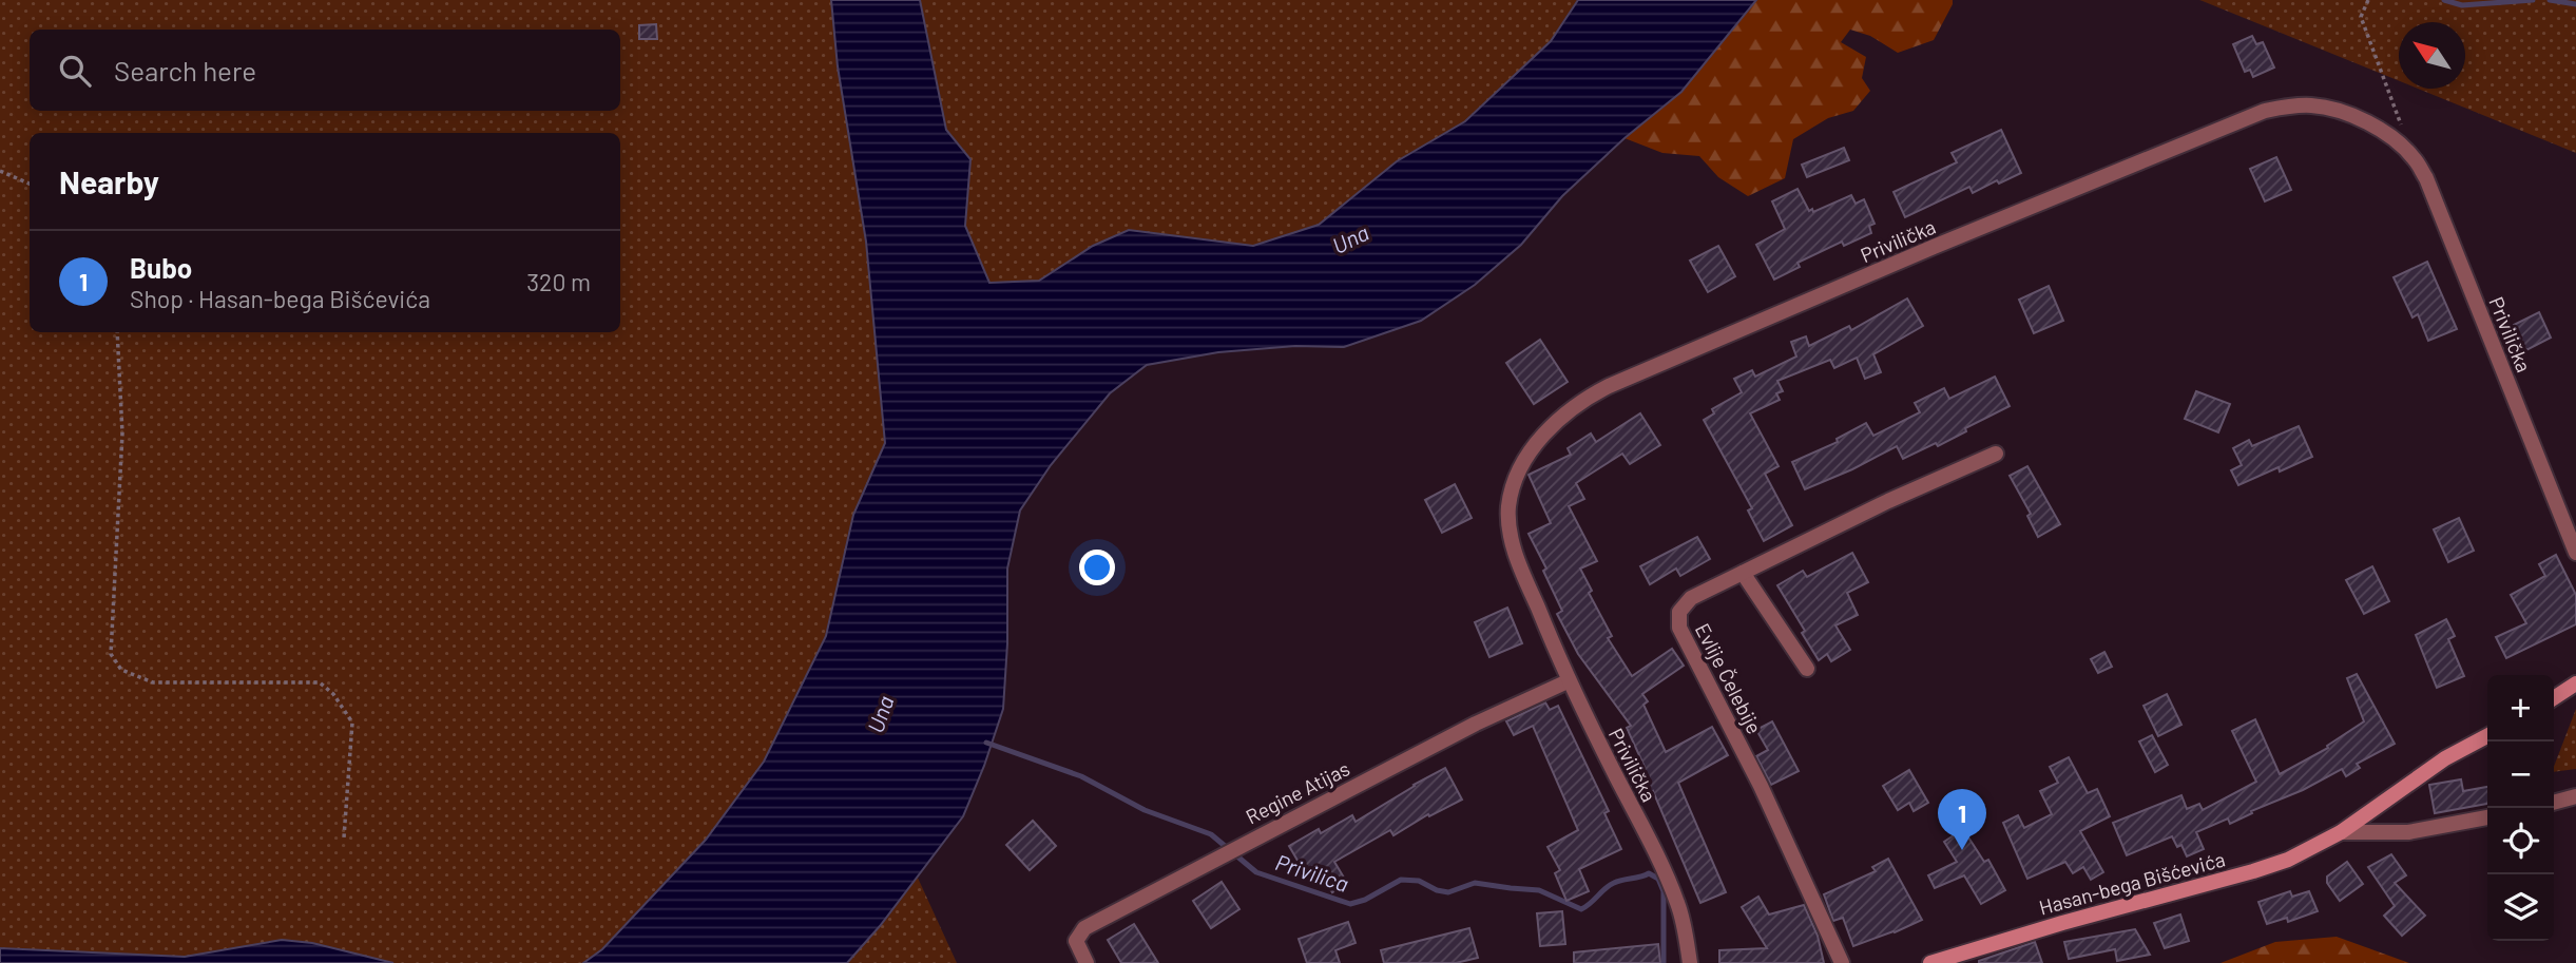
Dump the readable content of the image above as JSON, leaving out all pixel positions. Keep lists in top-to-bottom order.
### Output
{
  "streets": {
    "street": [
      "Privilička",
      "Evlije Čelebije",
      "Regine Atijas",
      "Hasan-bega Bišćevića"
    ]
  },
  "crossings": [
    ["Privilička", "Regine Atijas"]
  ],
  "water": ["Una", "Privilica"],
  "north": "top left",
  "page": {
    "search": "Search here",
    "heading": "Nearby",
    "list": [
      {
        "mark": "1",
        "name": "Bubo",
        "note": "Shop · Hasan-bega Bišćevića",
        "value": "320 m"
      }
    ],
    "map_buttons": ["+", "−"],
    "pins": "1"
  }
}
